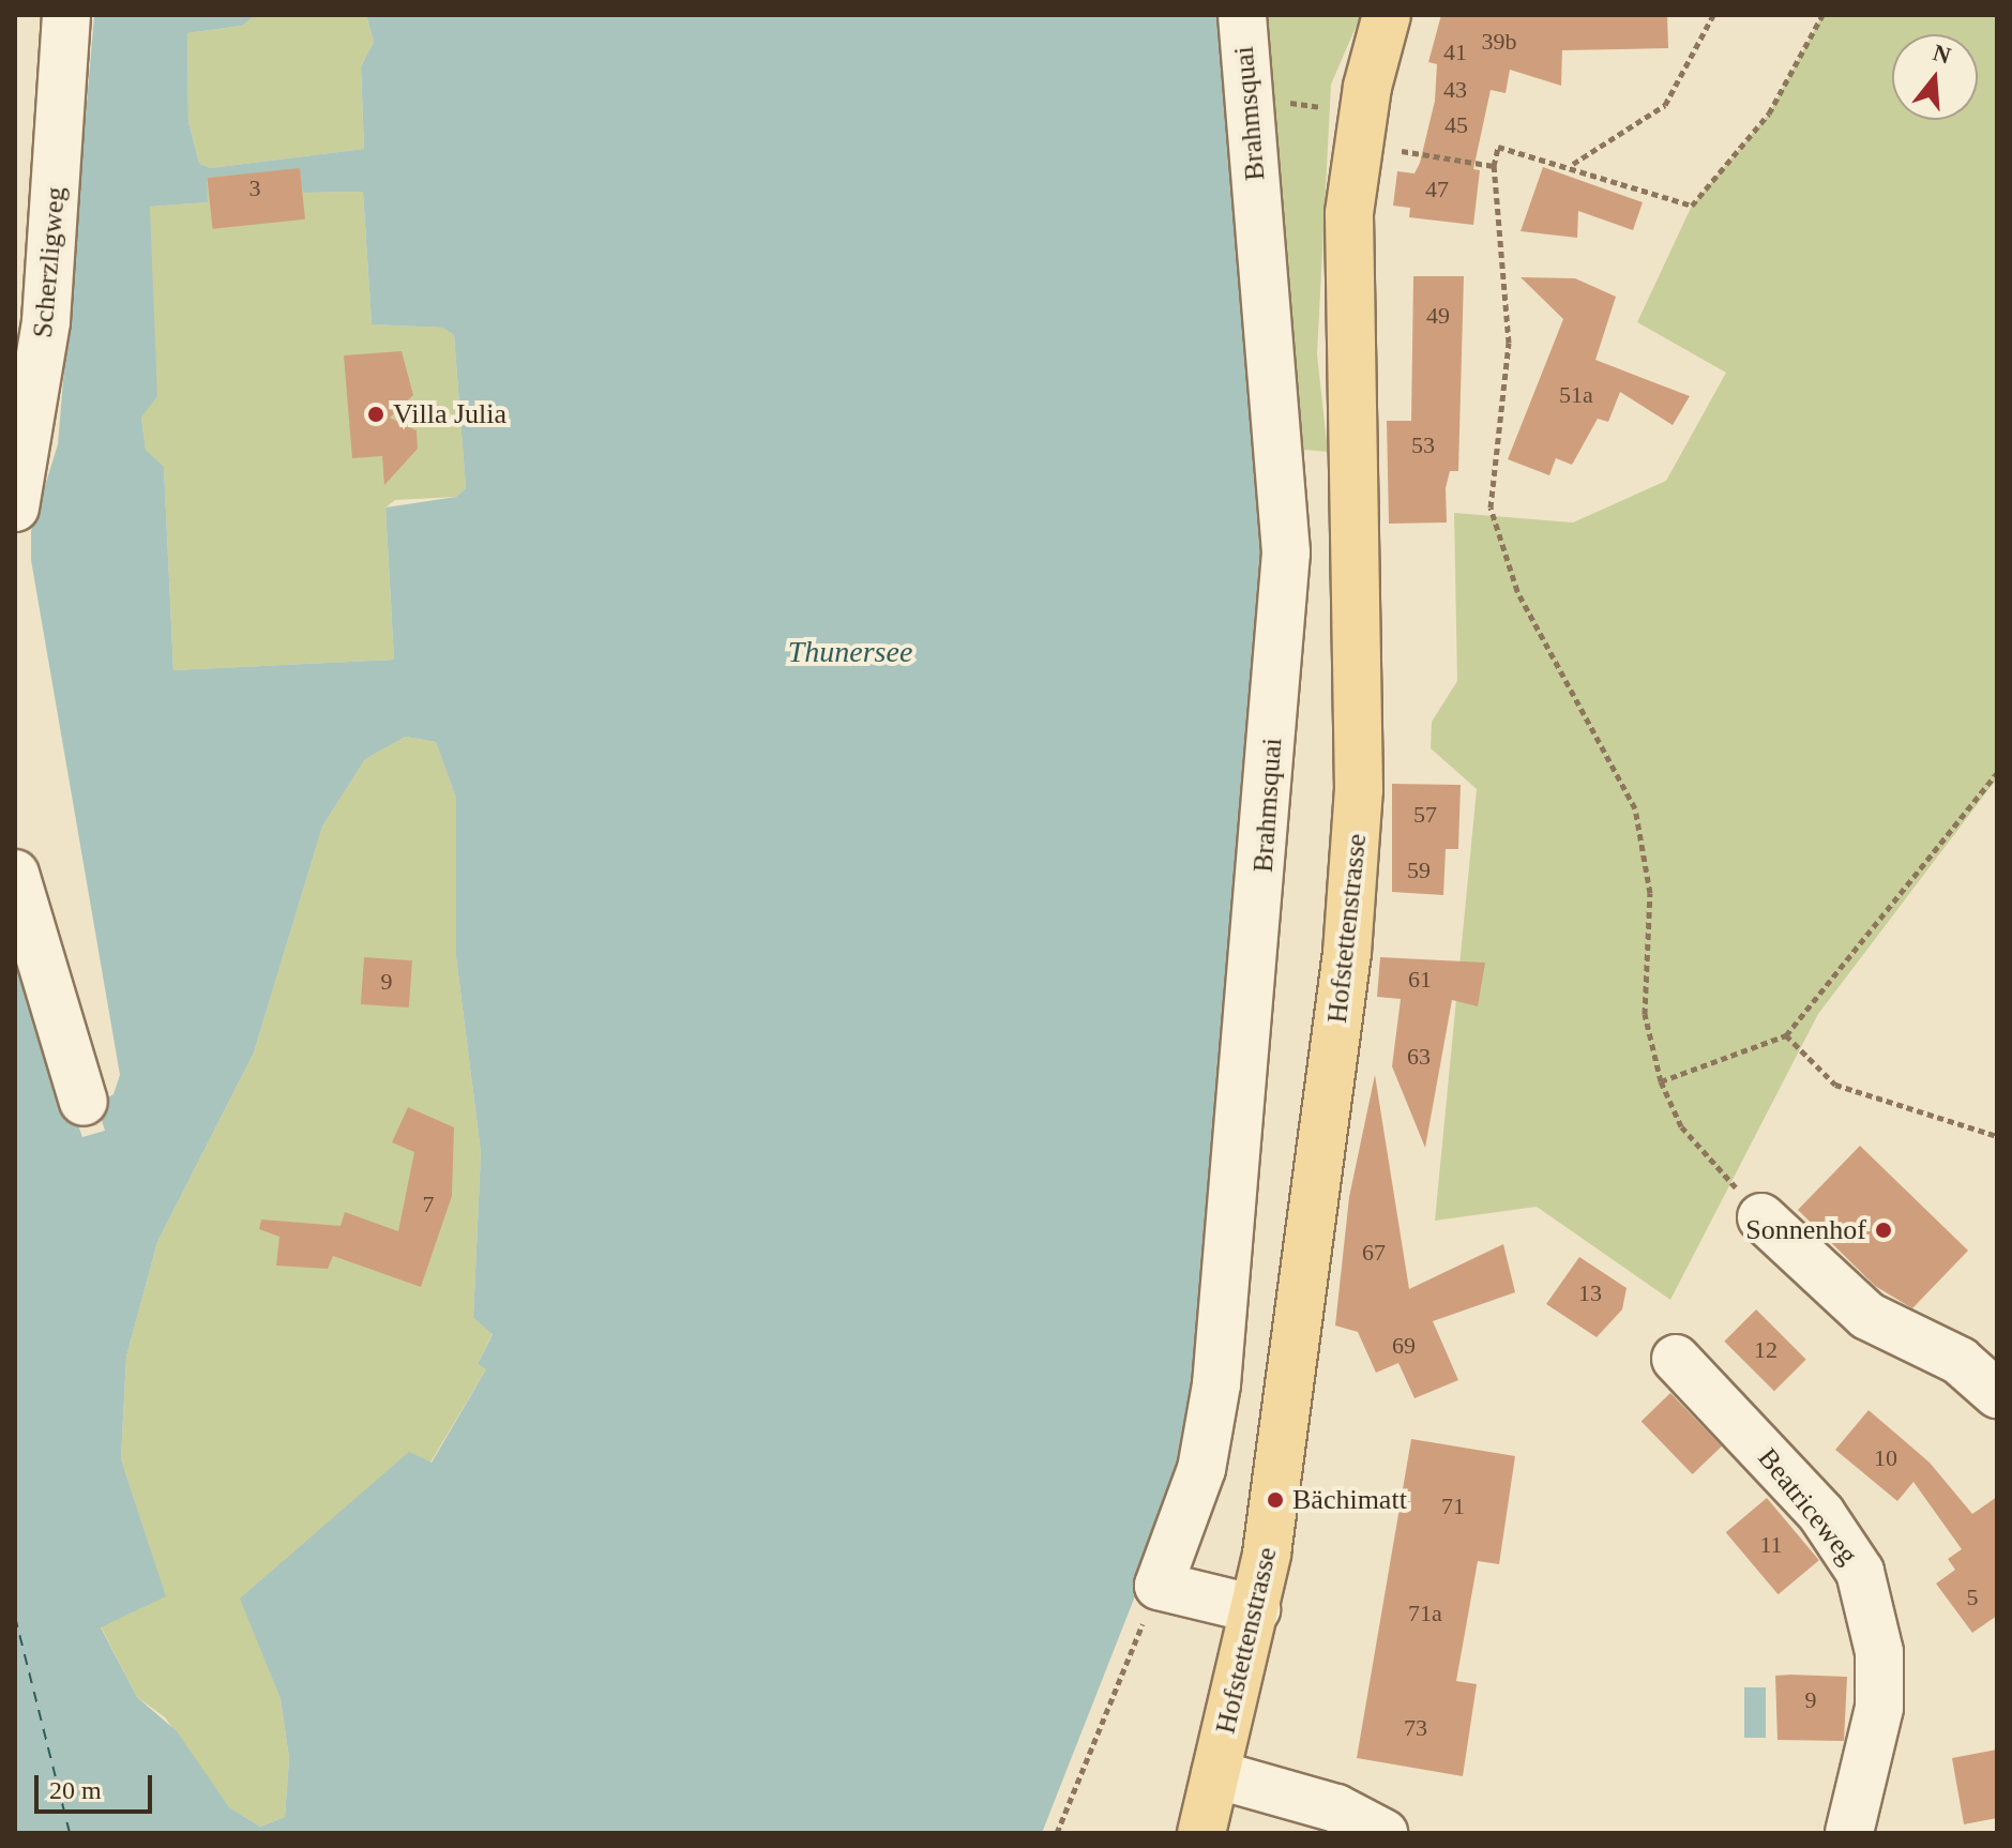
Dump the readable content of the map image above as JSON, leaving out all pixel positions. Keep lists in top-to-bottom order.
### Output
{
  "streets": {
    "main road": ["Hofstettenstrasse"],
    "street": ["Brahmsquai", "Scherzligweg", "Beatriceweg"]
  },
  "water": ["Thunersee"],
  "places": ["Villa Julia", "Sonnenhof", "Bächimatt"],
  "house_numbers": [
    "39b",
    "41",
    "43",
    "45",
    "3",
    "47",
    "49",
    "51a",
    "53",
    "57",
    "59",
    "61",
    "9",
    "63",
    "7",
    "67",
    "13",
    "69",
    "12",
    "10",
    "71",
    "11",
    "5",
    "71a",
    "9",
    "73"
  ],
  "scale_bar": "20 m",
  "north": "top"
}
